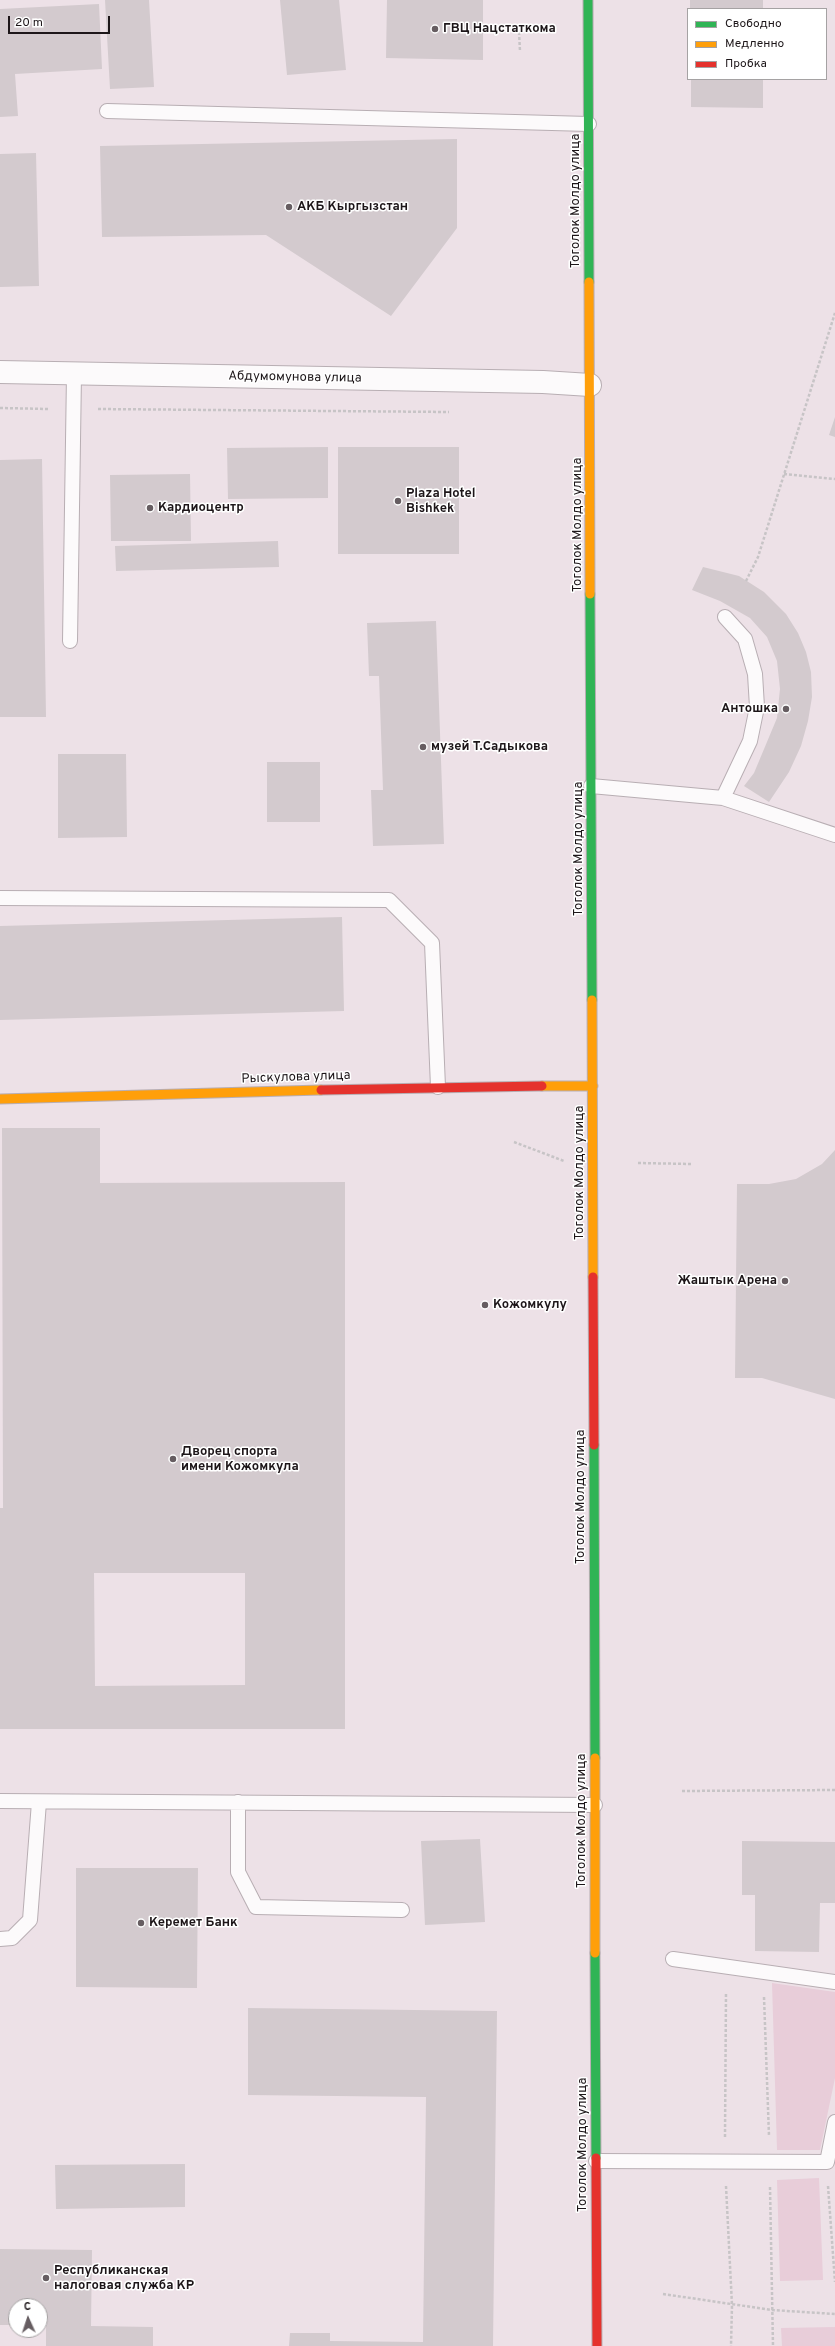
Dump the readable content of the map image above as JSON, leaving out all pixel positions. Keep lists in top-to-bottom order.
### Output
{
  "streets": {
    "main road": ["Тоголок Молдо улица", "Рыскулова улица"],
    "street": ["Абдумомунова улица"]
  },
  "crossings": [
    ["Тоголок Молдо улица", "Абдумомунова улица"],
    ["Тоголок Молдо улица", "Рыскулова улица"]
  ],
  "places": [
    "ГВЦ Нацстаткома",
    "АКБ Кыргызстан",
    "Plaza Hotel Bishkek",
    "Кардиоцентр",
    "Антошка",
    "музей Т.Садыкова",
    "Жаштык Арена",
    "Кожомкулу",
    "Дворец спорта имени Кожомкула",
    "Керемет Банк",
    "Республиканская налоговая служба КР"
  ],
  "legend": ["Свободно", "Медленно", "Пробка"],
  "scale_bar": "20 m",
  "north": "top"
}
